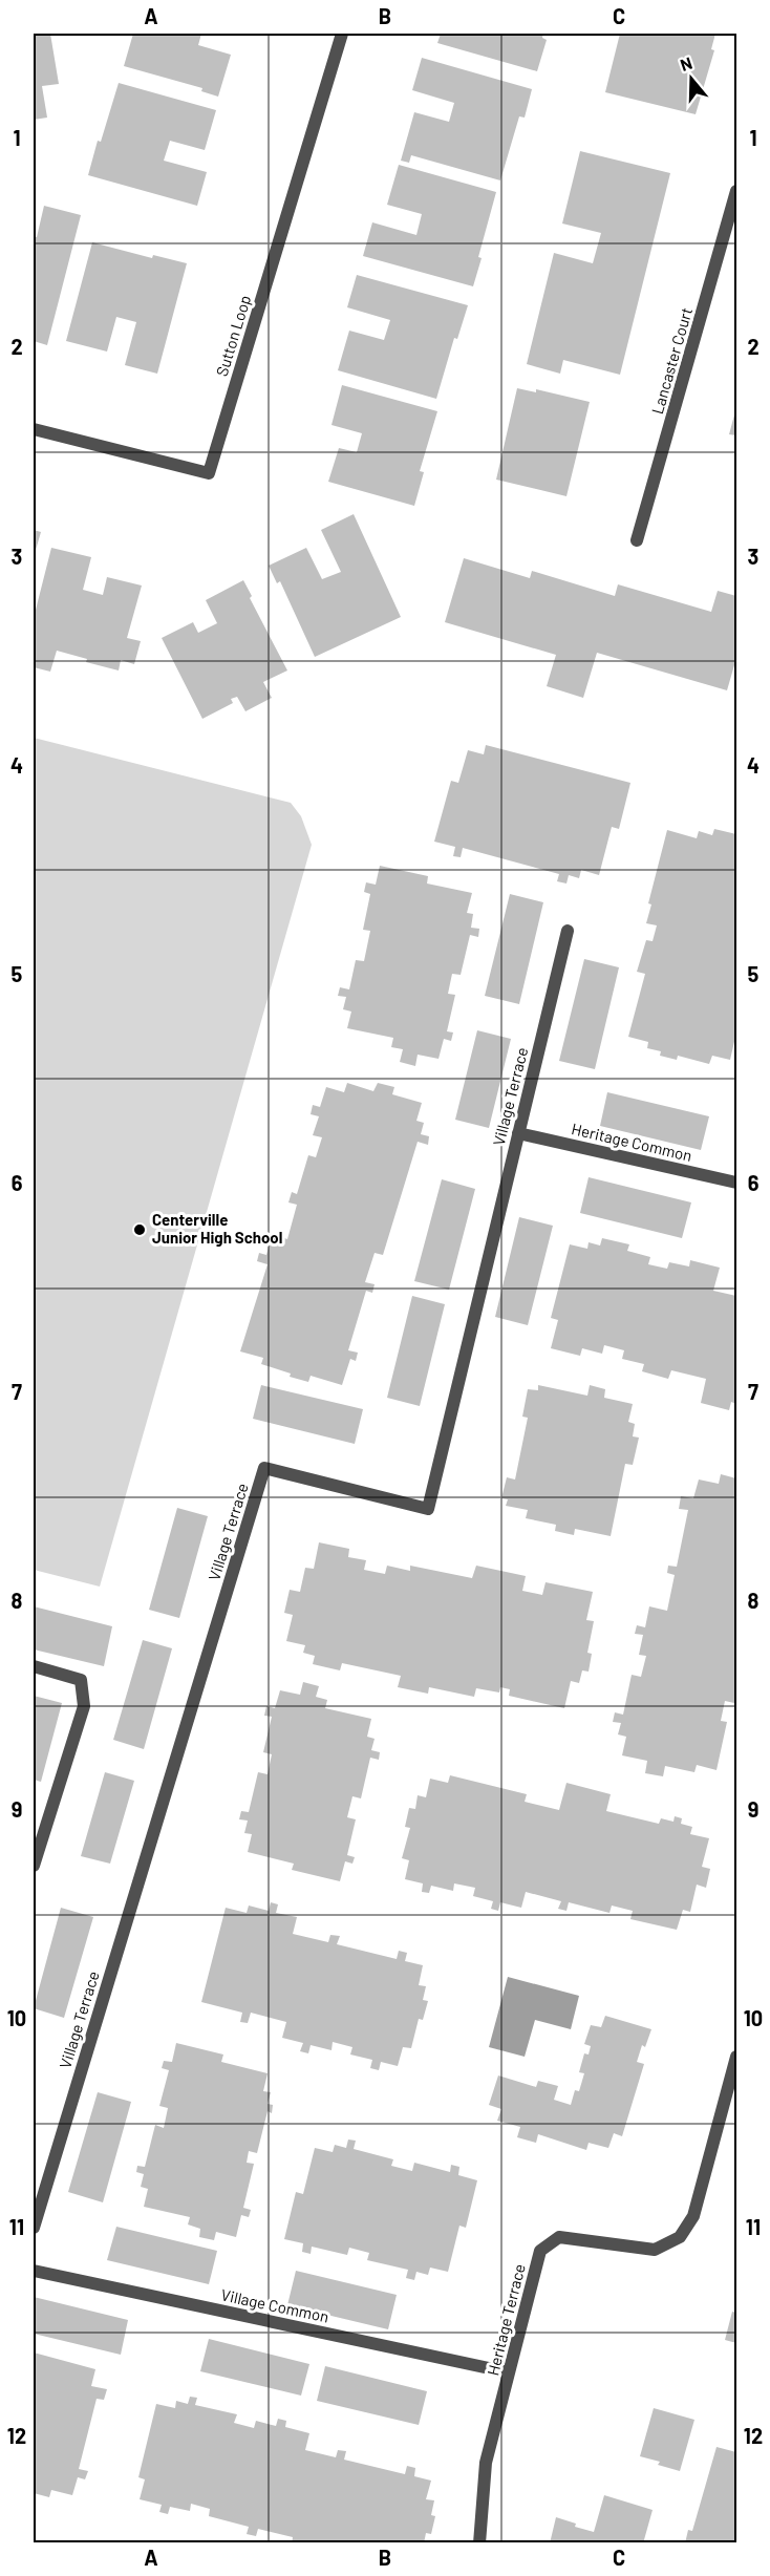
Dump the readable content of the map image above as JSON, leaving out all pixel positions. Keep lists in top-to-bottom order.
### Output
{
  "streets": {
    "street": [
      "Sutton Loop",
      "Lancaster Court",
      "Village Terrace",
      "Heritage Common",
      "Village Common",
      "Heritage Terrace"
    ]
  },
  "crossings": [
    ["Village Terrace", "Heritage Common"],
    ["Village Common", "Heritage Terrace"]
  ],
  "places": ["Centerville Junior High School"],
  "north": "top",
  "grid": {
    "columns": ["A", "B", "C"],
    "rows": [
      "1",
      "2",
      "3",
      "4",
      "5",
      "6",
      "7",
      "8",
      "9",
      "10",
      "11",
      "12"
    ]
  }
}
